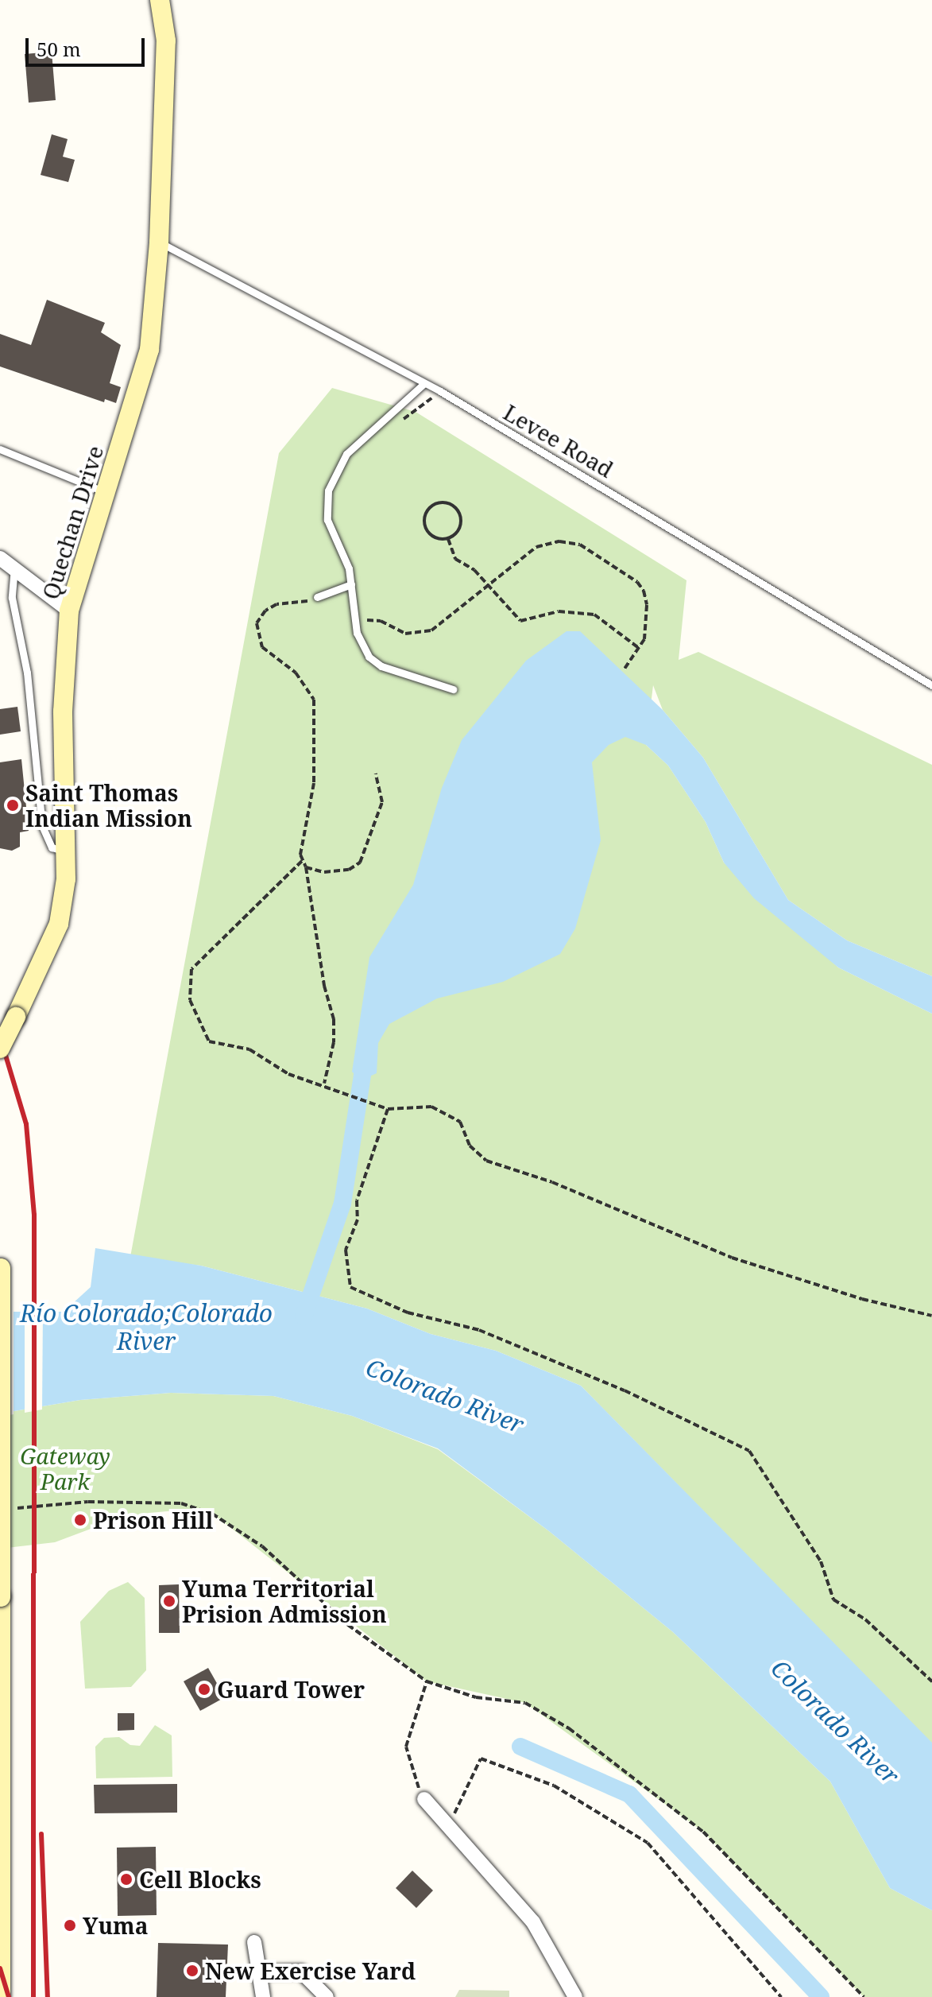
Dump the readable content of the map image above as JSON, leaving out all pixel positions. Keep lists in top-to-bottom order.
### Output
{
  "streets": {
    "street": ["Quechan Drive"],
    "lane": ["Levee Road"]
  },
  "crossings": [
    ["Levee Road", "Quechan Drive"]
  ],
  "water": ["Río Colorado;Colorado River", "Colorado River"],
  "parks": ["Gateway Park"],
  "places": [
    "Saint Thomas Indian Mission",
    "Prison Hill",
    "Yuma Territorial Prision Admission",
    "Guard Tower",
    "Cell Blocks",
    "Yuma",
    "New Exercise Yard"
  ],
  "scale_bar": "50 m"
}
